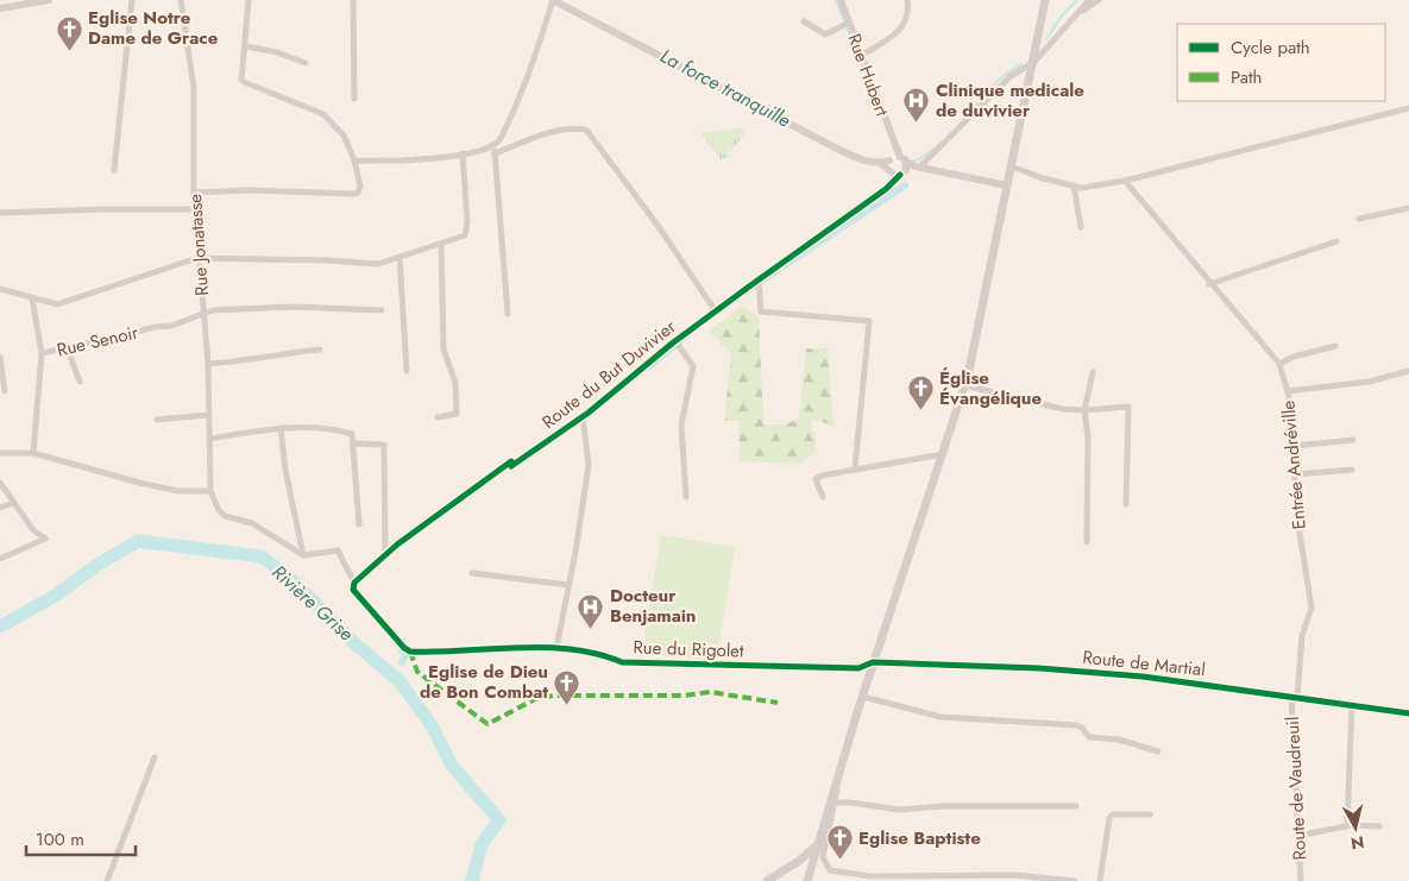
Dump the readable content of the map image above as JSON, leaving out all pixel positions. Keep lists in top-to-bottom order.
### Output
{
  "streets": {
    "street": [
      "Rue Hubert",
      "Rue Jonatasse",
      "Rue Senoir",
      "Route du But Duvivier",
      "Entrée Andréville",
      "Rue du Rigolet",
      "Route de Martial",
      "Route de Vaudreuil"
    ]
  },
  "crossings": [
    ["Rue Jonatasse", "Rue Senoir"],
    ["Route du But Duvivier", "Rue du Rigolet"],
    ["Entrée Andréville", "Route de Martial"],
    ["Entrée Andréville", "Route de Vaudreuil"],
    ["Rue du Rigolet", "Route de Martial"],
    ["Route de Martial", "Route de Vaudreuil"]
  ],
  "water": ["La force tranquille", "Rivière Grise"],
  "places": {
    "church": [
      "Eglise Notre Dame de Grace",
      "Église Évangélique",
      "Eglise de Dieu de Bon Combat",
      "Eglise Baptiste"
    ],
    "hospital": ["Clinique medicale de duvivier", "Docteur Benjamain"]
  },
  "legend": ["Cycle path", "Path"],
  "scale_bar": "100 m",
  "north": "bottom"
}
